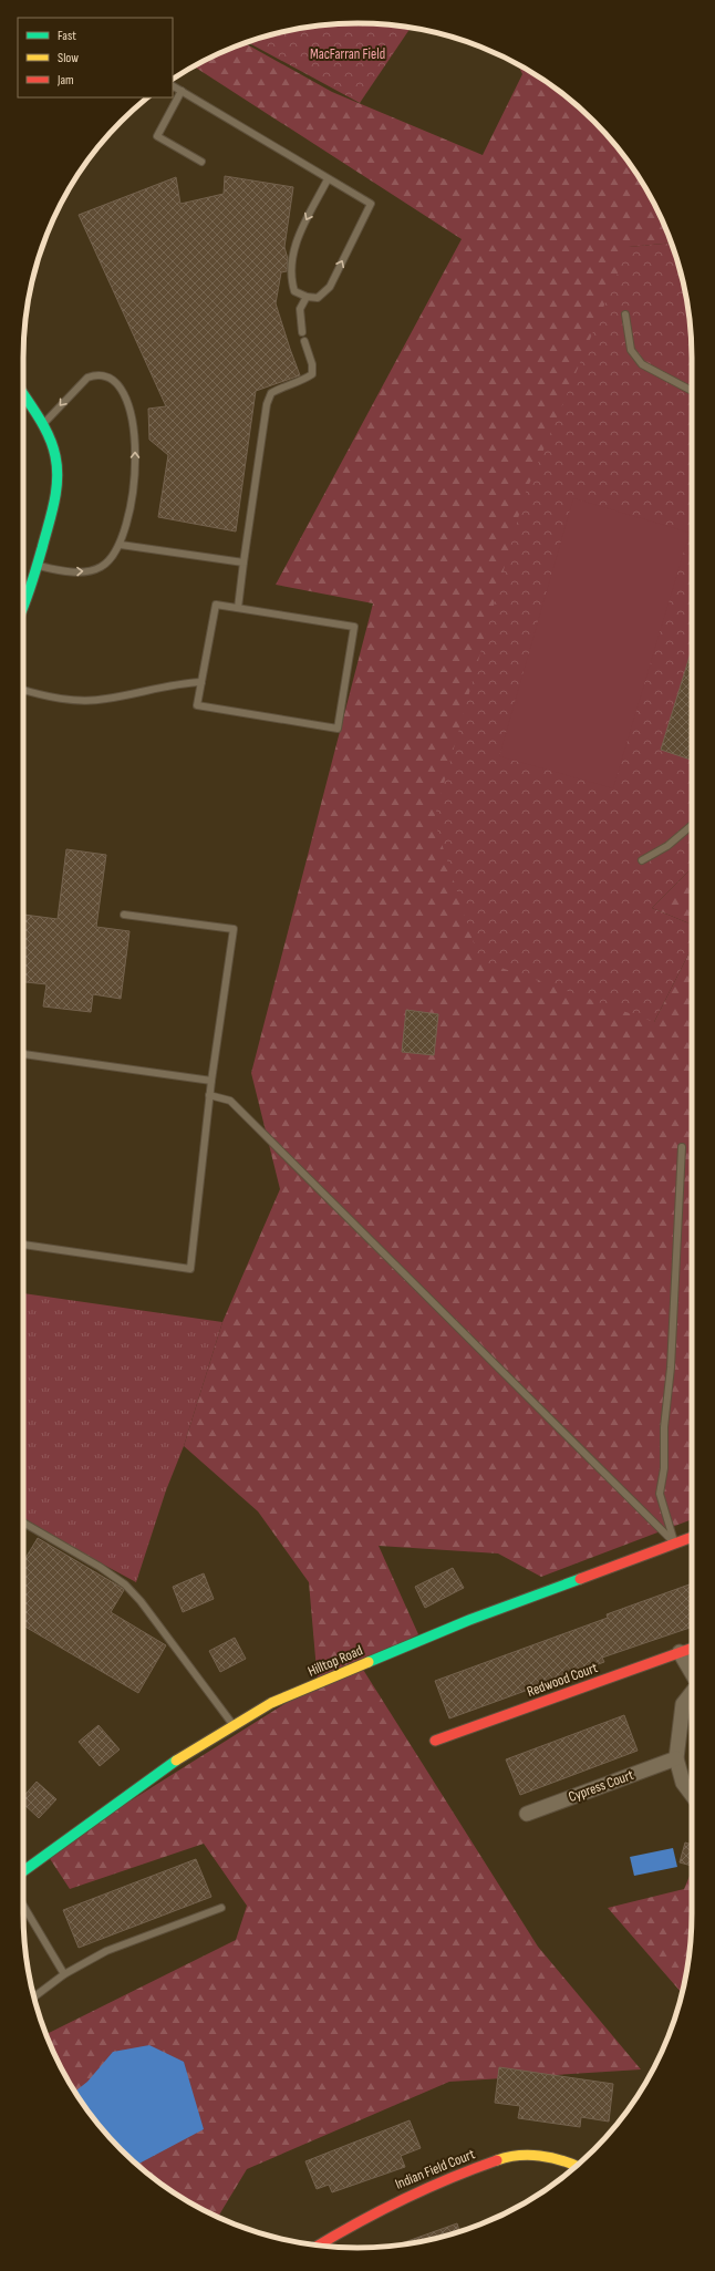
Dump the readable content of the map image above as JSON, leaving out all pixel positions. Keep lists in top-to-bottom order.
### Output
{
  "streets": {
    "street": [
      "Hilltop Road",
      "Redwood Court",
      "Cypress Court",
      "Indian Field Court"
    ]
  },
  "parks": ["MacFarran Field"],
  "legend": ["Fast", "Slow", "Jam"]
}
